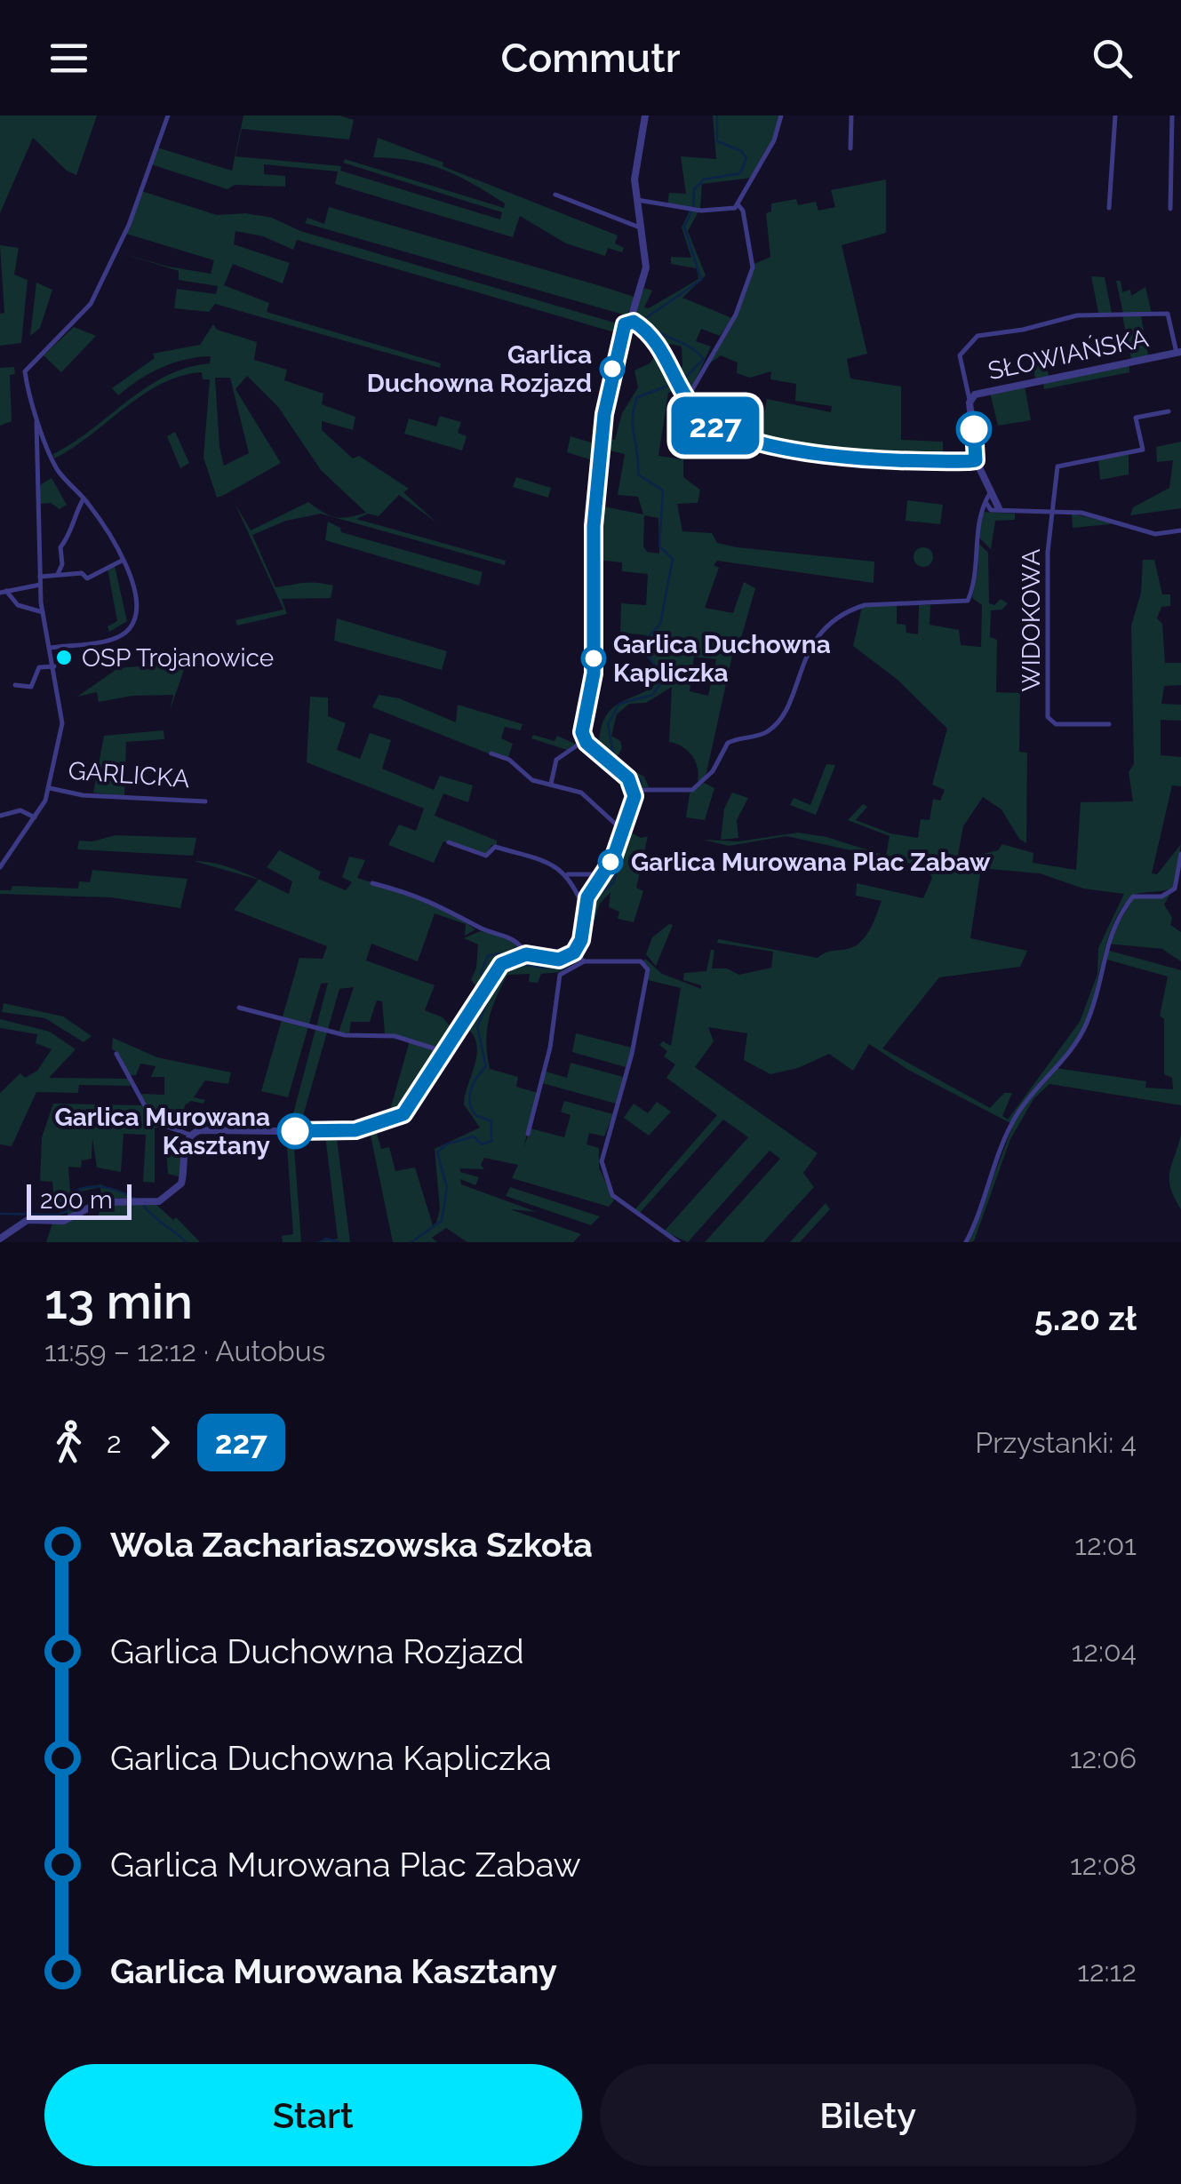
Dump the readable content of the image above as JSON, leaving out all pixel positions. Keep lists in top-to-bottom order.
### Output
{
  "streets": {
    "street": ["SŁOWIAŃSKA", "WIDOKOWA", "GARLICKA"]
  },
  "places": [
    "Garlica Duchowna Rozjazd",
    "OSP Trojanowice",
    "Garlica Duchowna Kapliczka",
    "Garlica Murowana Plac Zabaw",
    "Garlica Murowana Kasztany"
  ],
  "lines": ["bus line 227"],
  "scale_bar": "200 m",
  "page": {
    "header": "Commutr",
    "on_map": "227",
    "scale": "200 m",
    "heading": ["13 min", "11:59 – 12:12 · Autobus", "5.20 zł"],
    "legs": ["2", "227", "Przystanki: 4"],
    "list": [
      {
        "name": "Wola Zachariaszowska Szkoła",
        "value": "12:01"
      },
      {
        "name": "Garlica Duchowna Rozjazd",
        "value": "12:04"
      },
      {
        "name": "Garlica Duchowna Kapliczka",
        "value": "12:06"
      },
      {
        "name": "Garlica Murowana Plac Zabaw",
        "value": "12:08"
      },
      {
        "name": "Garlica Murowana Kasztany",
        "value": "12:12"
      }
    ],
    "buttons": ["Start", "Bilety"]
  }
}
